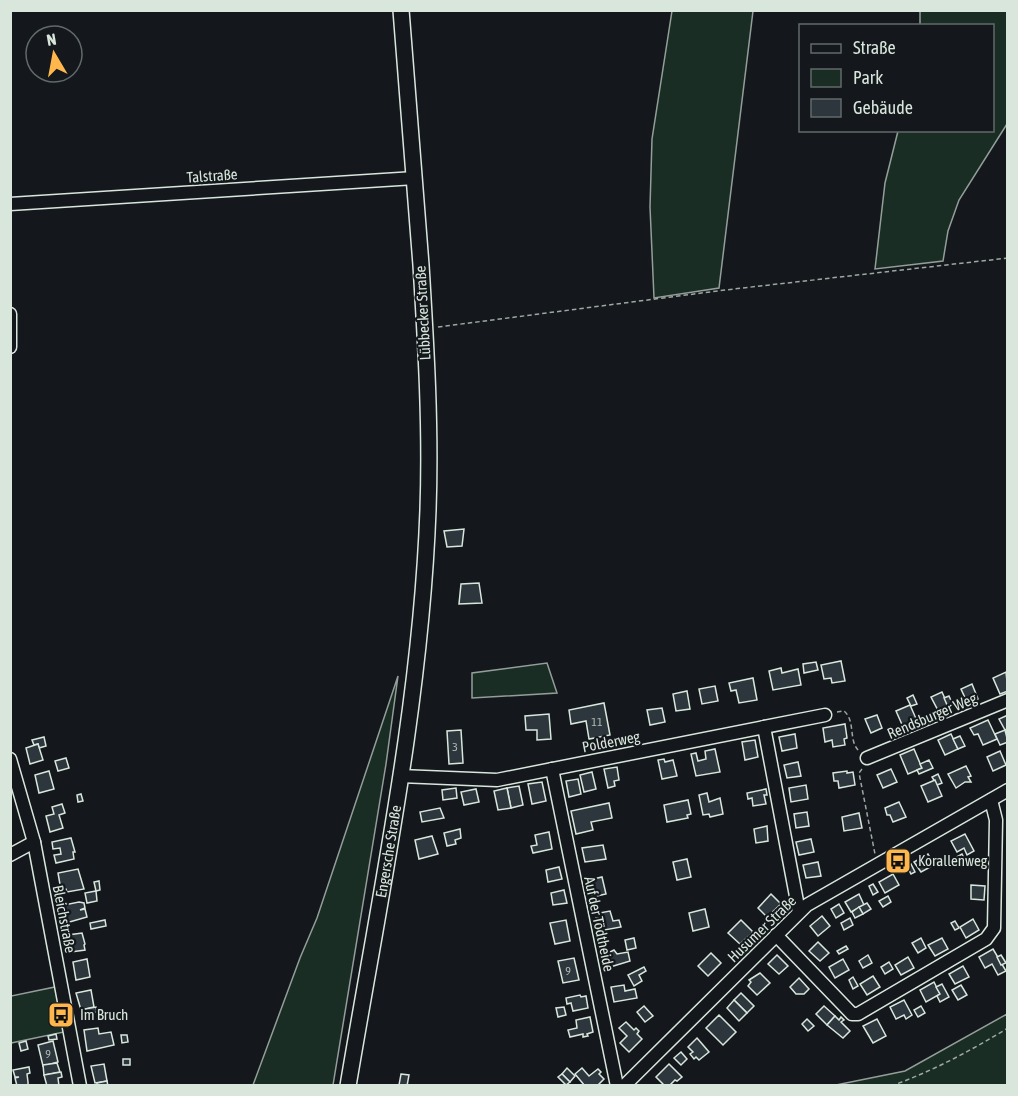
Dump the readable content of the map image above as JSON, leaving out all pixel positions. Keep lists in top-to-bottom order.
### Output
{
  "streets": {
    "main road": ["Lübbecker Straße", "Engersche Straße"],
    "street": [
      "Talstraße",
      "Rendsburger Weg",
      "Polderweg",
      "Bleichstraße",
      "Auf der Tödtheide",
      "Husumer Straße"
    ]
  },
  "crossings": [
    ["Talstraße", "Lübbecker Straße"],
    ["Lübbecker Straße", "Engersche Straße"],
    ["Polderweg", "Engersche Straße"],
    ["Polderweg", "Auf der Tödtheide"]
  ],
  "places": {
    "bus stop": ["Korallenweg", "Im Bruch"]
  },
  "house_numbers": [
    "11",
    "3",
    "9",
    "9"
  ],
  "legend": ["Straße", "Park", "Gebäude"],
  "north": "top"
}
